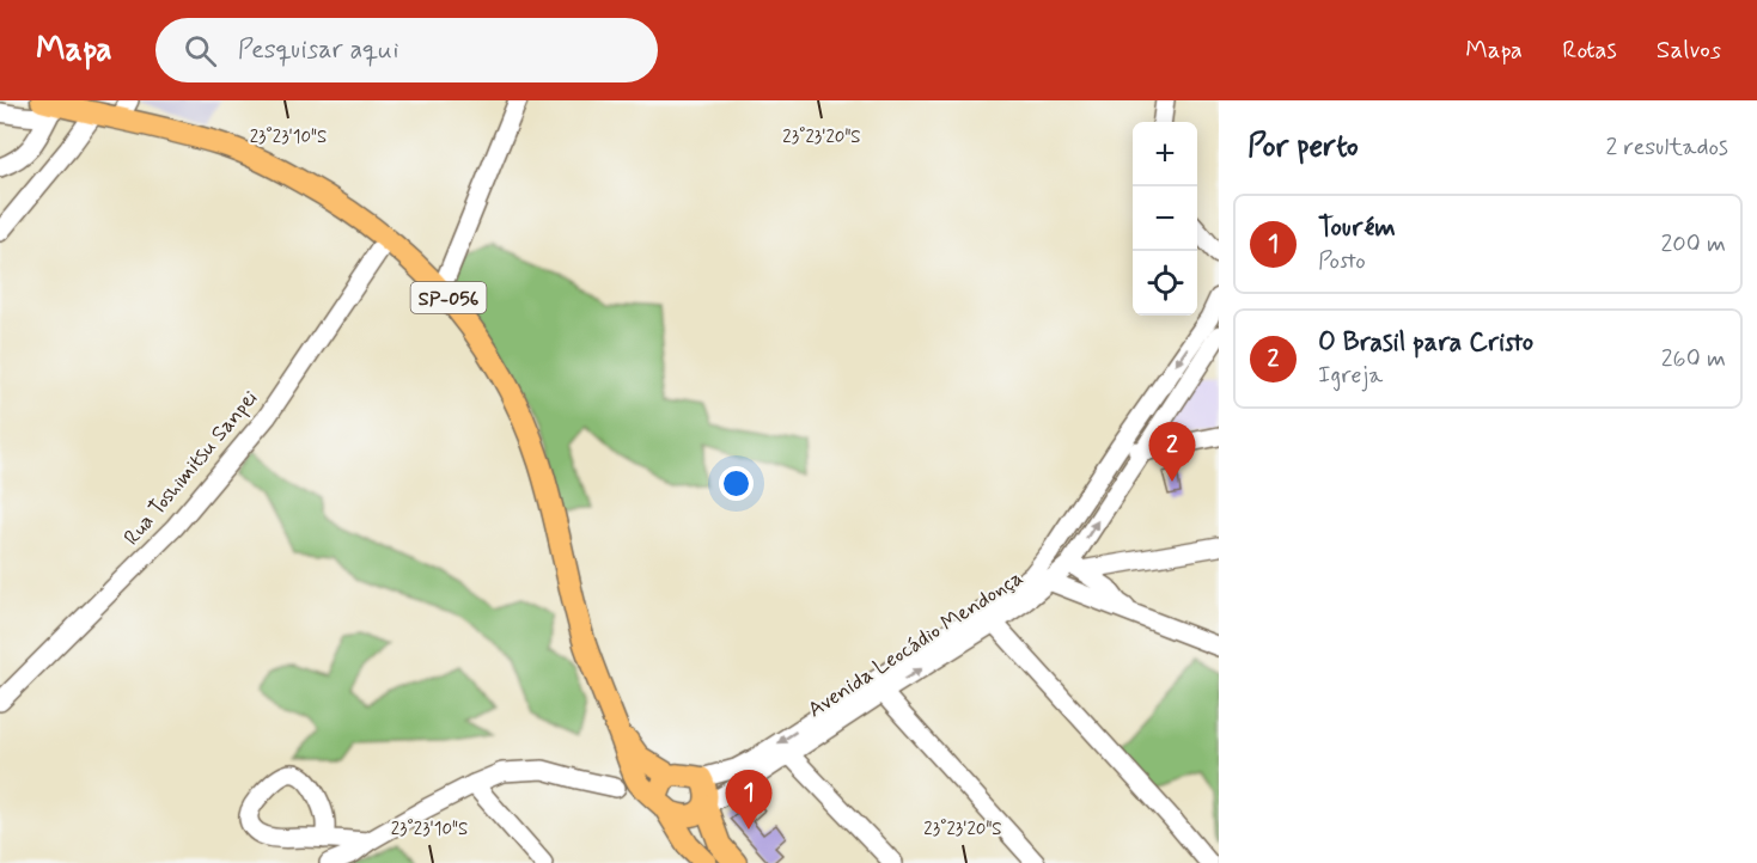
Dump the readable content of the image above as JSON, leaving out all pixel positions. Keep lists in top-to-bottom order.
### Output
{
  "streets": {
    "main road": ["SP-056"],
    "street": ["Rua Toshimitsu Sanpei", "Avenida Leocádio Mendonça"]
  },
  "crossings": [
    ["SP-056", "Rua Toshimitsu Sanpei"],
    ["SP-056", "Avenida Leocádio Mendonça"]
  ],
  "page": {
    "header": "Mapa",
    "search": "Pesquisar aqui",
    "nav": ["Mapa", "Rotas", "Salvos"],
    "heading": ["Por perto", "2 resultados"],
    "map_buttons": ["+", "−"],
    "list": [
      {
        "mark": "1",
        "name": "Tourém",
        "note": "Posto",
        "value": "200 m"
      },
      {
        "mark": "2",
        "name": "O Brasil para Cristo",
        "note": "Igreja",
        "value": "260 m"
      }
    ],
    "pins": ["2", "1"]
  },
  "coordinates": ["23°23'10\"S", "23°23'20\"S"]
}
